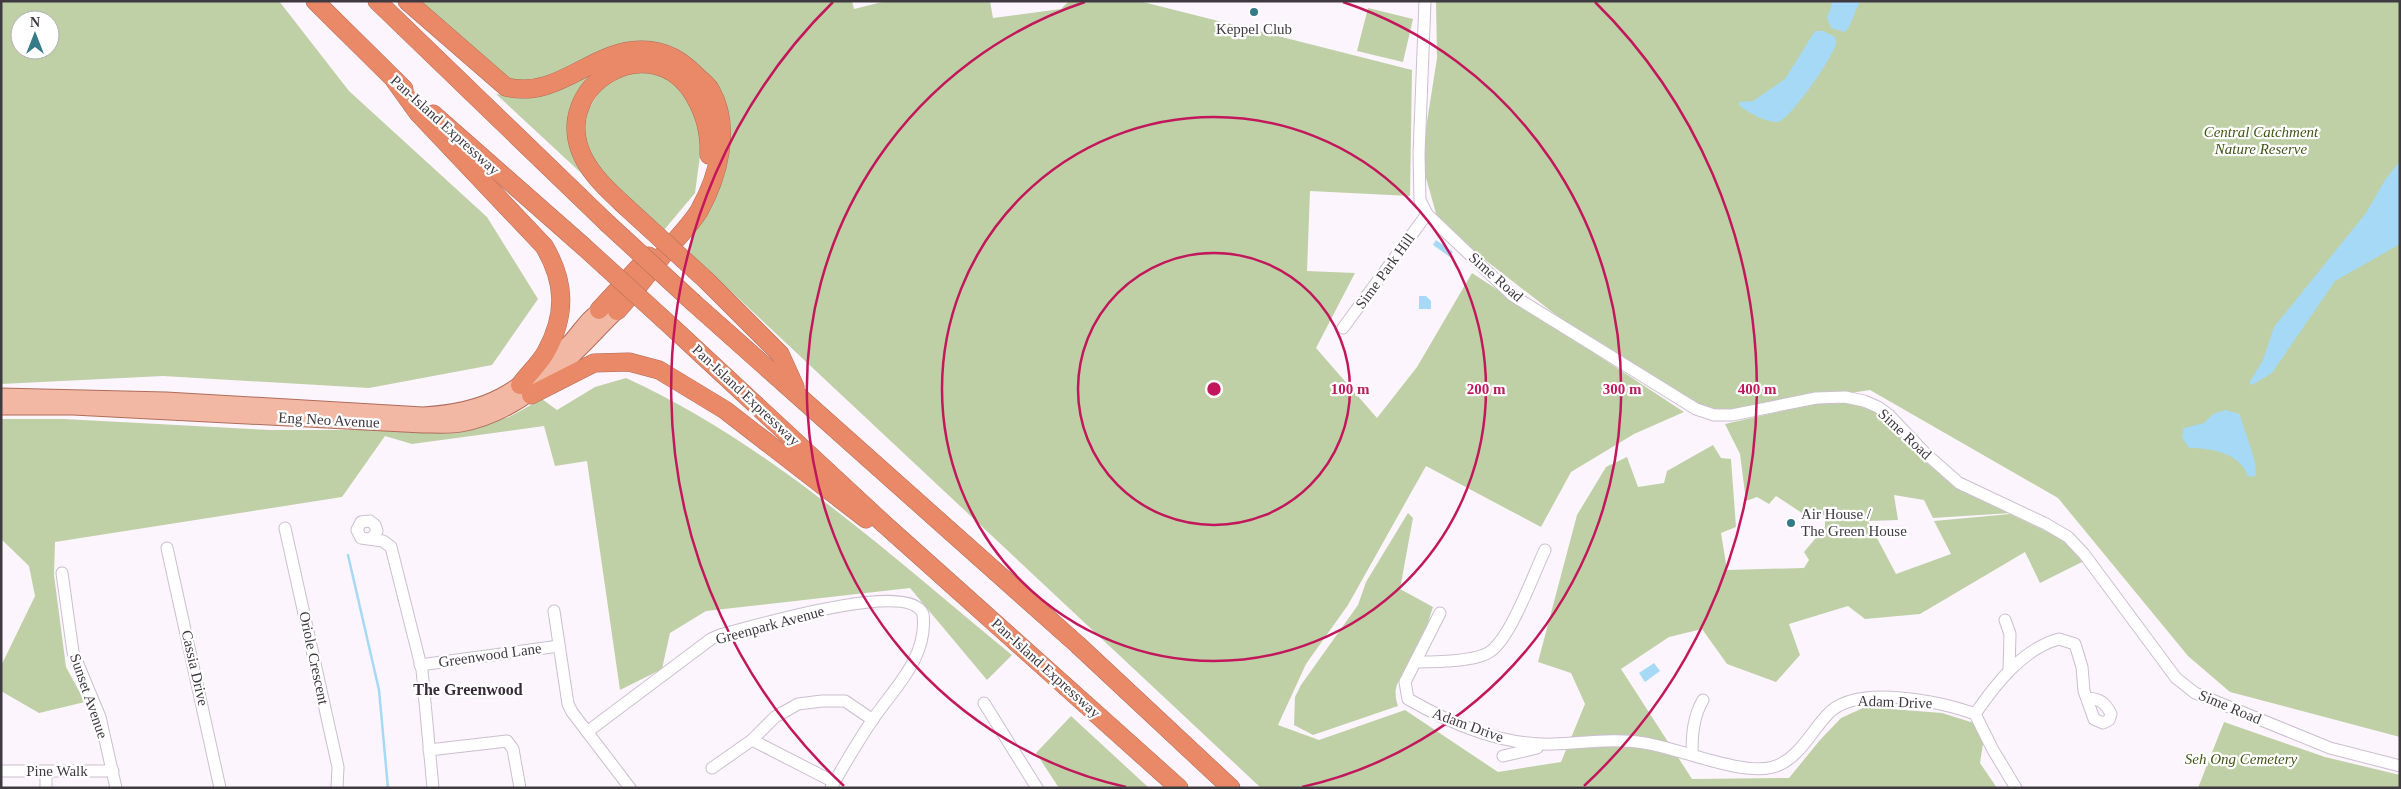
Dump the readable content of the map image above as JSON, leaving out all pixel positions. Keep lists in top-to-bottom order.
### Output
{
  "streets": {
    "highway": ["Pan-Island Expressway"],
    "main road": ["Eng Neo Avenue"],
    "street": [
      "Sime Park Hill",
      "Sime Road",
      "Greenpark Avenue",
      "Greenwood Lane",
      "Oriole Crescent",
      "Cassia Drive",
      "Sunset Avenue",
      "Adam Drive",
      "Pine Walk"
    ]
  },
  "crossings": [
    ["Sime Park Hill", "Sime Road"],
    ["Sunset Avenue", "Pine Walk"]
  ],
  "districts": ["The Greenwood"],
  "parks": ["Central Catchment Nature Reserve", "Seh Ong Cemetery"],
  "places": ["Keppel Club", "Air House / The Green House"],
  "north": "top",
  "rings": [
    "100 m",
    "200 m",
    "300 m",
    "400 m"
  ]
}
